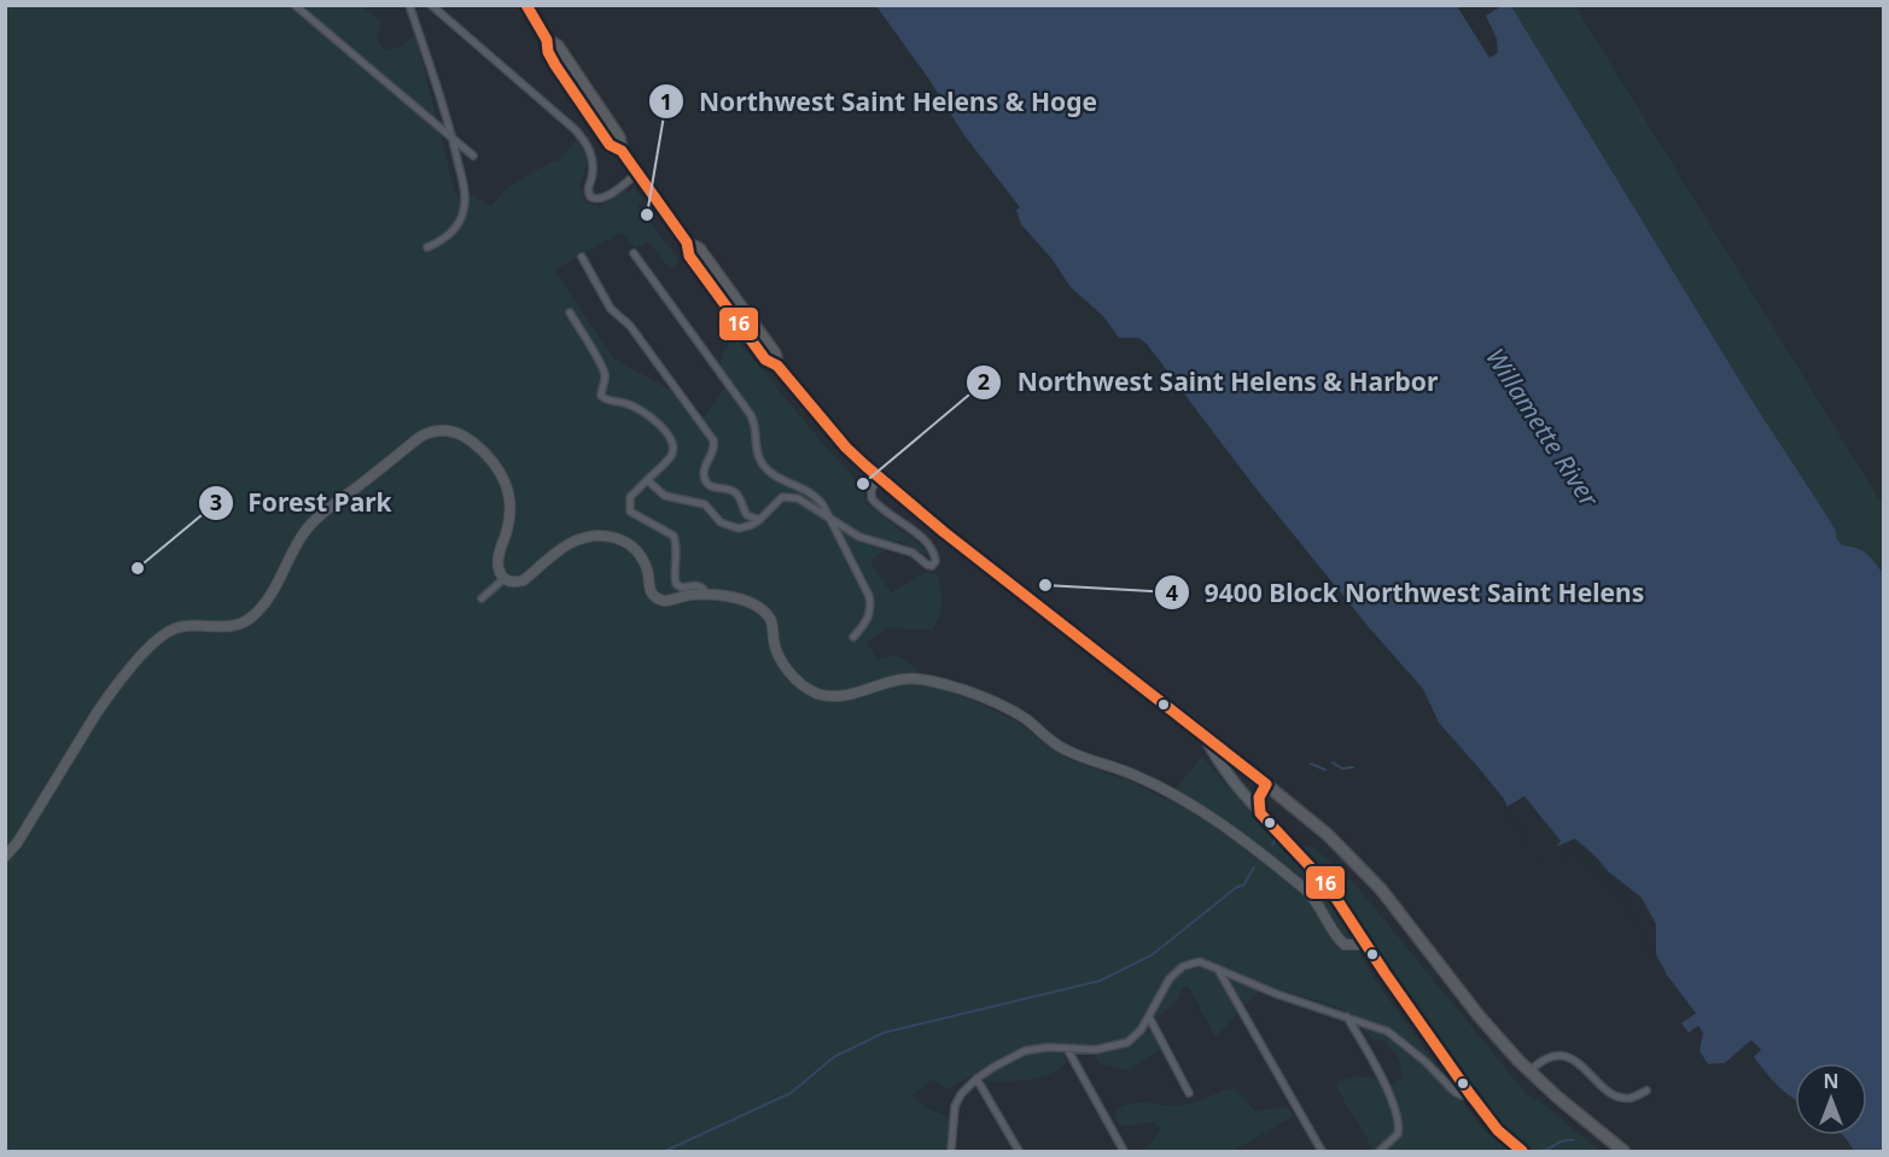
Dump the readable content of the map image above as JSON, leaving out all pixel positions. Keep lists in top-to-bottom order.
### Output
{
  "water": ["Willamette River"],
  "places": [
    "Northwest Saint Helens & Hoge",
    "Northwest Saint Helens & Harbor",
    "Forest Park",
    "9400 Block Northwest Saint Helens"
  ],
  "lines": ["transit line 16"],
  "north": "top"
}
